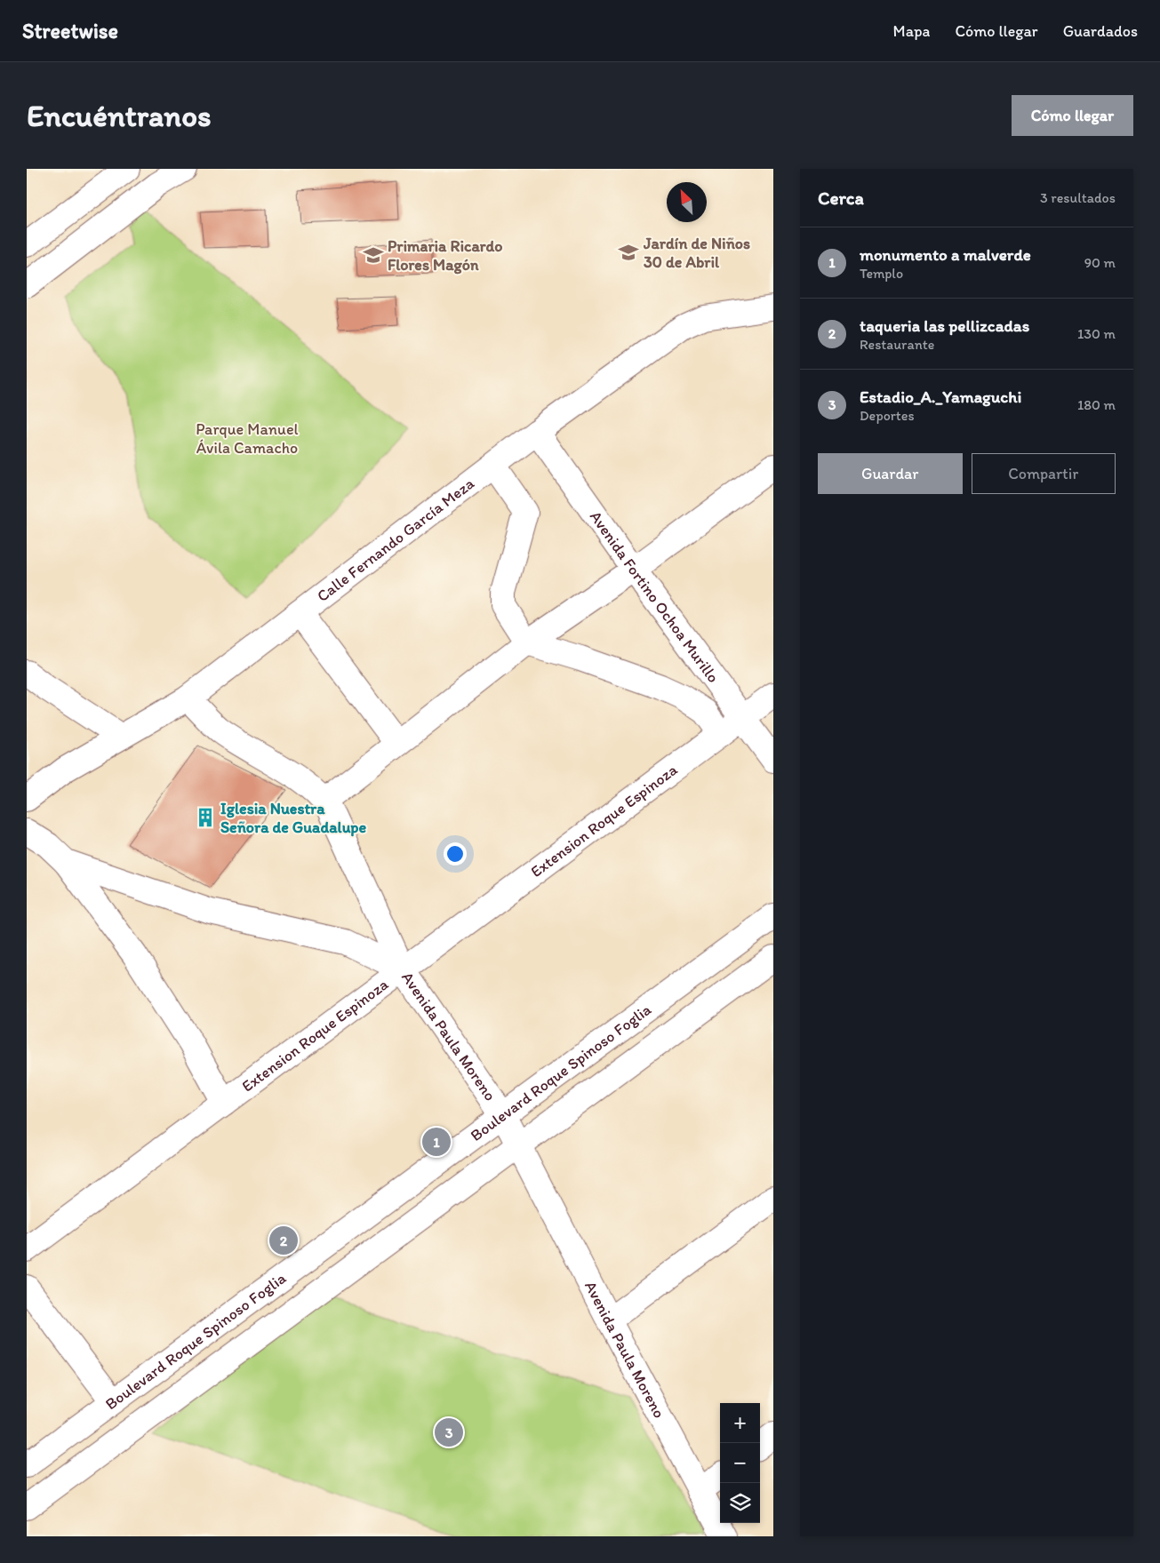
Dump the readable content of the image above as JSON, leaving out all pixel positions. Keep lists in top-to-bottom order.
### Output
{
  "streets": {
    "street": [
      "Calle Fernando García Meza",
      "Avenida Fortino Ochoa Murillo",
      "Extension Roque Espinoza",
      "Avenida Paula Moreno",
      "Boulevard Roque Spinoso Foglia"
    ]
  },
  "crossings": [
    ["Calle Fernando García Meza", "Avenida Fortino Ochoa Murillo"],
    ["Calle Fernando García Meza", "Avenida Paula Moreno"],
    ["Avenida Fortino Ochoa Murillo", "Extension Roque Espinoza"],
    ["Extension Roque Espinoza", "Avenida Paula Moreno"],
    ["Avenida Paula Moreno", "Boulevard Roque Spinoso Foglia"]
  ],
  "parks": ["Parque Manuel Ávila Camacho"],
  "places": {
    "school or university": ["Jardín de Niños 30 de Abril", "Primaria Ricardo Flores Magón"],
    "building": ["Iglesia Nuestra Señora de Guadalupe"]
  },
  "north": "top left",
  "page": {
    "header": "Streetwise",
    "nav": ["Mapa", "Cómo llegar", "Guardados"],
    "buttons": [
      "Cómo llegar",
      ["Guardar", "Compartir"]
    ],
    "title": "Encuéntranos",
    "heading": ["Cerca", "3 resultados"],
    "list": [
      {
        "mark": "1",
        "name": "monumento a malverde",
        "note": "Templo",
        "value": "90 m"
      },
      {
        "mark": "2",
        "name": "taqueria las pellizcadas",
        "note": "Restaurante",
        "value": "130 m"
      },
      {
        "mark": "3",
        "name": "Estadio_A._Yamaguchi",
        "note": "Deportes",
        "value": "180 m"
      }
    ],
    "pins": ["1", "2", "3"],
    "map_buttons": ["+", "−"]
  }
}
